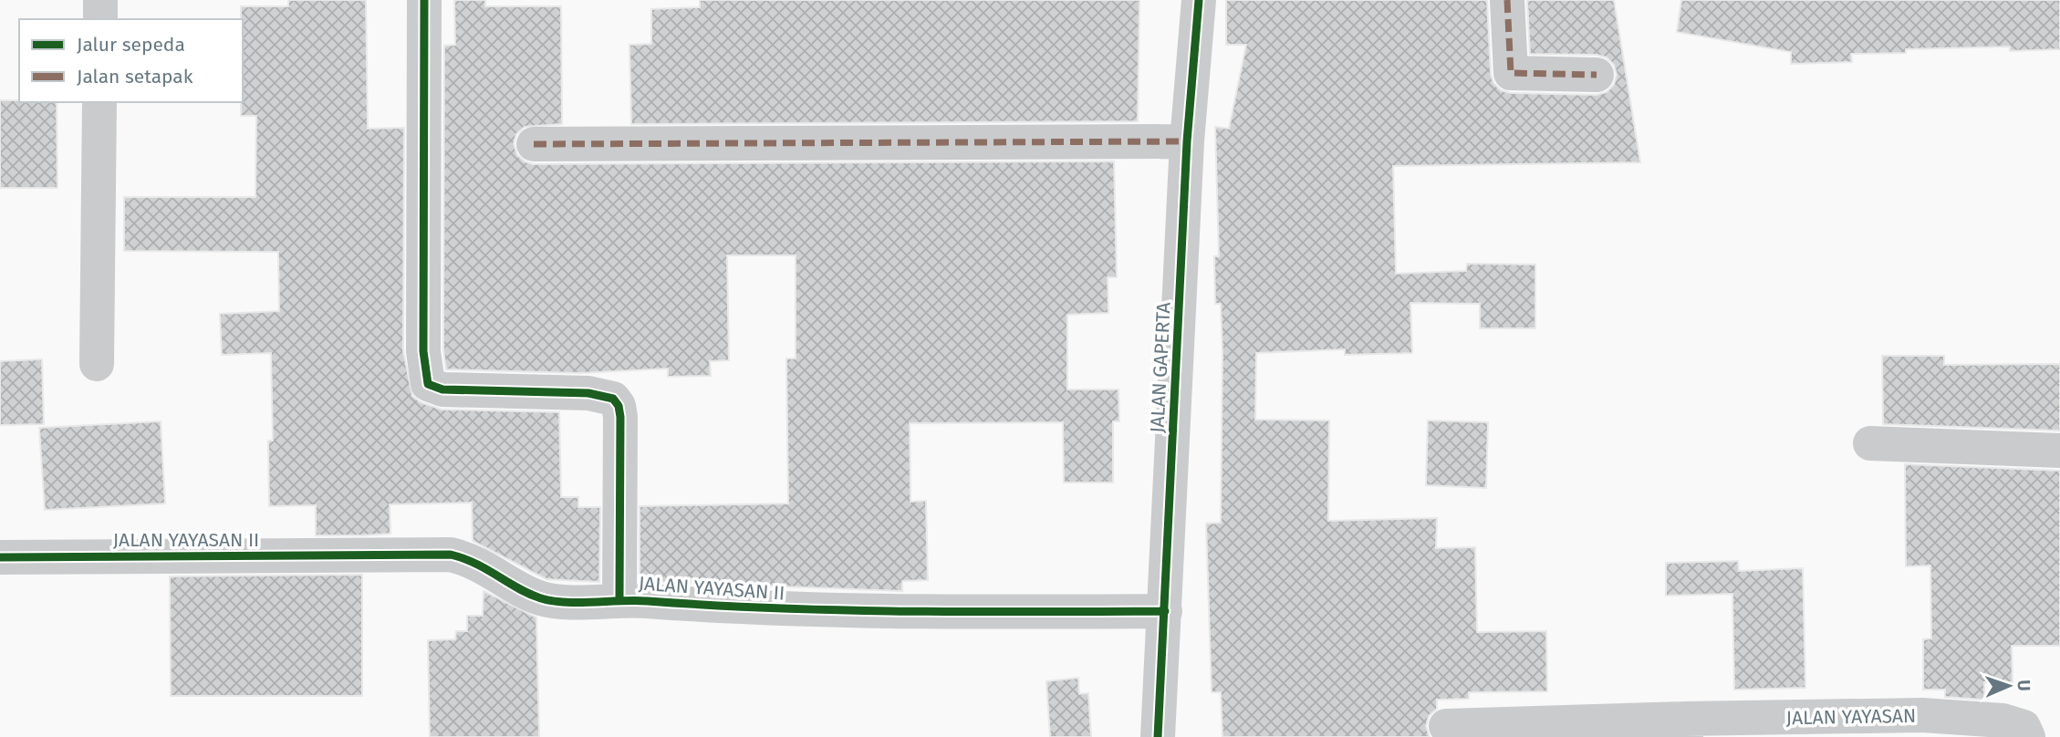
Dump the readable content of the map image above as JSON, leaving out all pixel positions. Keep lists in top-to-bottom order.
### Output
{
  "streets": {
    "street": ["JALAN GAPERTA", "JALAN YAYASAN II", "JALAN YAYASAN"]
  },
  "crossings": [
    ["JALAN GAPERTA", "JALAN YAYASAN II"]
  ],
  "legend": ["Jalur sepeda", "Jalan setapak"],
  "north": "right"
}
